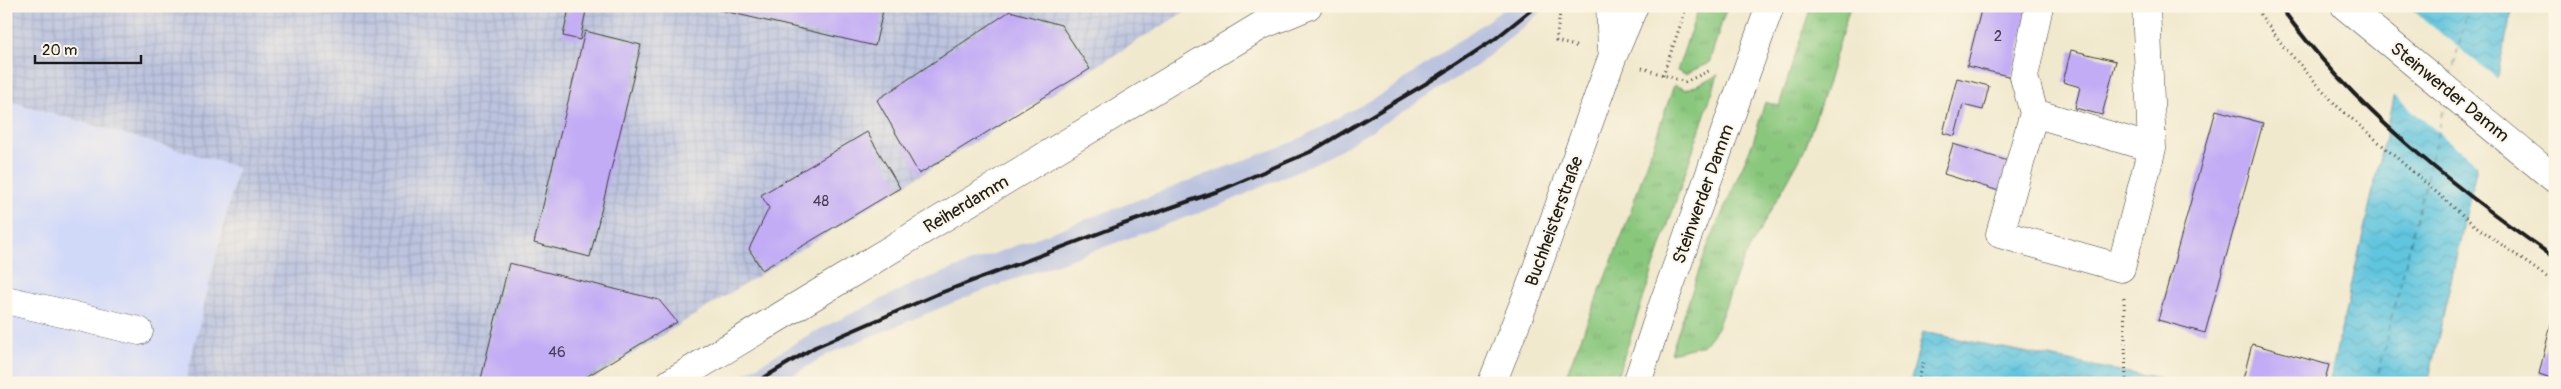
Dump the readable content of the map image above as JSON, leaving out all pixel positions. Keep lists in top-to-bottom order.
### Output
{
  "streets": {
    "street": ["Steinwerder Damm", "Reiherdamm", "Buchheisterstraße"]
  },
  "house_numbers": ["2", "48", "46"],
  "scale_bar": "20 m"
}
